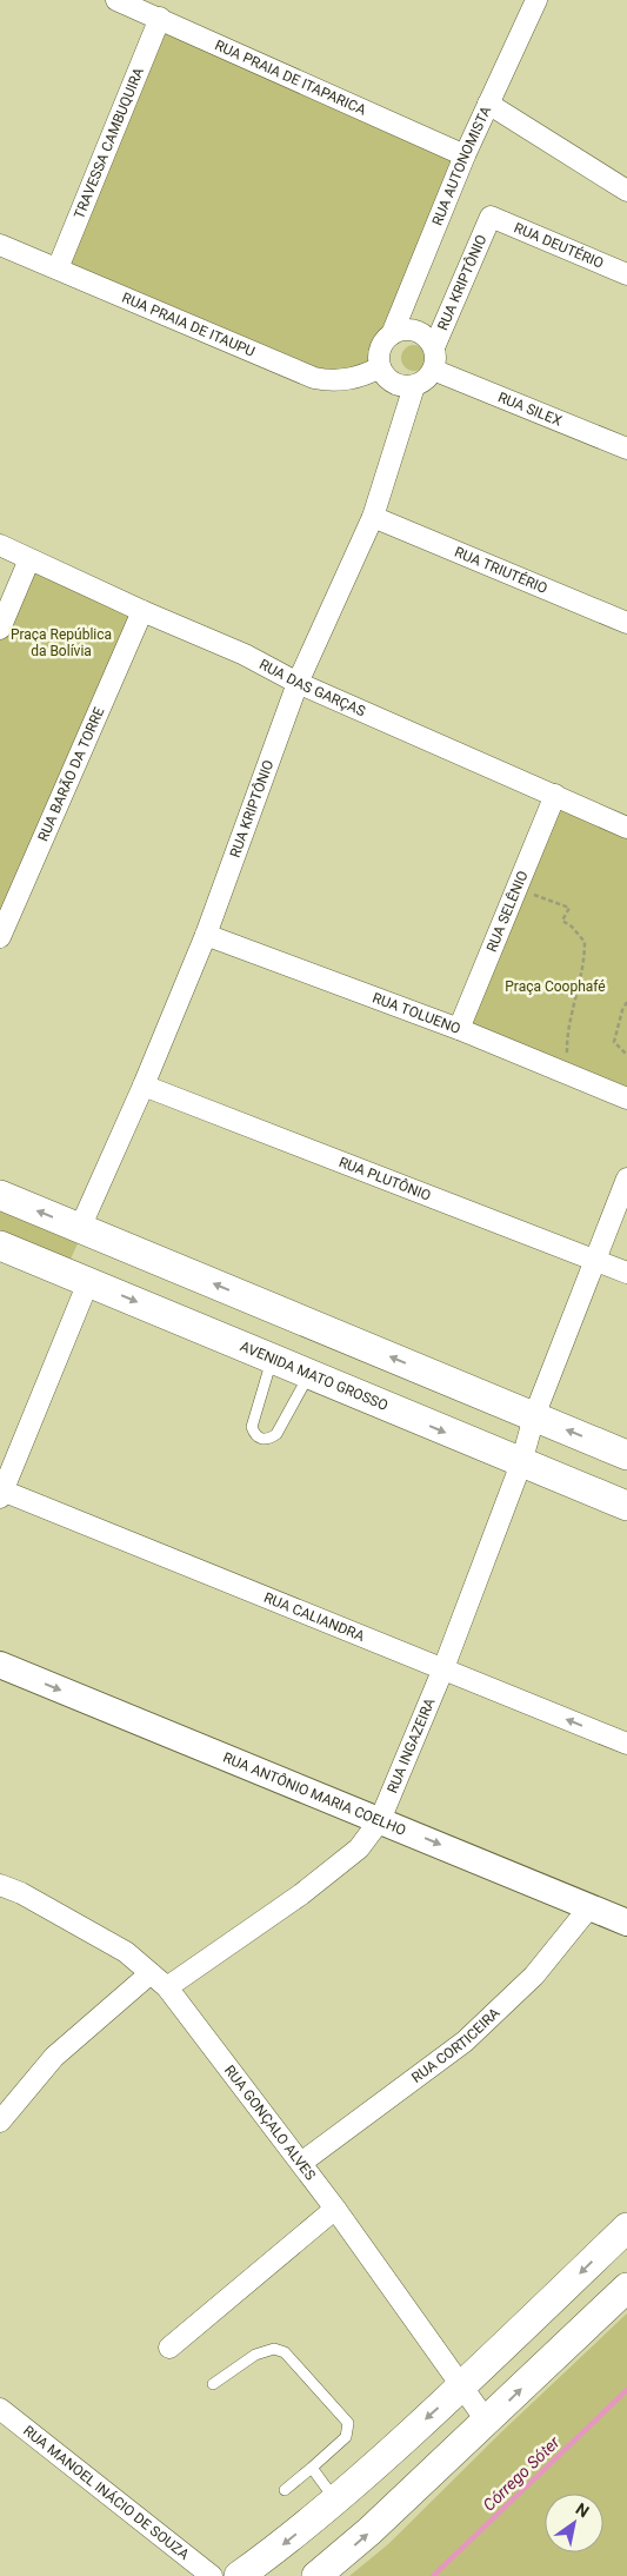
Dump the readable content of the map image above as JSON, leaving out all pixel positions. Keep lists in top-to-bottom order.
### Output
{
  "streets": {
    "main road": ["AVENIDA MATO GROSSO"],
    "street": [
      "RUA PRAIA DE ITAPARICA",
      "TRAVESSA CAMBUQUIRA",
      "RUA AUTONOMISTA",
      "RUA DEUTÉRIO",
      "RUA KRIPTÔNIO",
      "RUA PRAIA DE ITAUPU",
      "RUA SILEX",
      "RUA TRIUTÉRIO",
      "RUA DAS GARÇAS",
      "RUA BARÃO DA TORRE",
      "RUA SELÊNIO",
      "RUA TOLUENO",
      "RUA PLUTÔNIO",
      "RUA CALIANDRA",
      "RUA INGAZEIRA",
      "RUA ANTÔNIO MARIA COELHO",
      "RUA CORTICEIRA",
      "RUA GONÇALO ALVES",
      "RUA MANOEL INÁCIO DE SOUZA"
    ]
  },
  "crossings": [
    ["RUA PRAIA DE ITAPARICA", "TRAVESSA CAMBUQUIRA"],
    ["RUA PRAIA DE ITAPARICA", "RUA AUTONOMISTA"],
    ["TRAVESSA CAMBUQUIRA", "RUA PRAIA DE ITAUPU"],
    ["RUA AUTONOMISTA", "RUA KRIPTÔNIO"],
    ["RUA AUTONOMISTA", "RUA PRAIA DE ITAUPU"],
    ["RUA AUTONOMISTA", "RUA SILEX"],
    ["RUA DEUTÉRIO", "RUA KRIPTÔNIO"],
    ["RUA KRIPTÔNIO", "RUA PRAIA DE ITAUPU"],
    ["RUA KRIPTÔNIO", "RUA SILEX"],
    ["RUA KRIPTÔNIO", "RUA TRIUTÉRIO"],
    ["RUA KRIPTÔNIO", "RUA DAS GARÇAS"],
    ["RUA KRIPTÔNIO", "RUA TOLUENO"],
    ["RUA KRIPTÔNIO", "RUA PLUTÔNIO"],
    ["RUA PRAIA DE ITAUPU", "RUA SILEX"],
    ["RUA DAS GARÇAS", "RUA BARÃO DA TORRE"],
    ["RUA DAS GARÇAS", "RUA SELÊNIO"],
    ["RUA SELÊNIO", "RUA TOLUENO"],
    ["RUA PLUTÔNIO", "RUA INGAZEIRA"],
    ["AVENIDA MATO GROSSO", "RUA INGAZEIRA"],
    ["RUA CALIANDRA", "RUA INGAZEIRA"],
    ["RUA INGAZEIRA", "RUA ANTÔNIO MARIA COELHO"],
    ["RUA INGAZEIRA", "RUA GONÇALO ALVES"],
    ["RUA ANTÔNIO MARIA COELHO", "RUA CORTICEIRA"],
    ["RUA CORTICEIRA", "RUA GONÇALO ALVES"]
  ],
  "one_way": ["RUA ANTÔNIO MARIA COELHO"],
  "water": ["Córrego Sóter"],
  "parks": ["Praça República da Bolívia", "Praça Coophafé"],
  "north": "top right"
}
